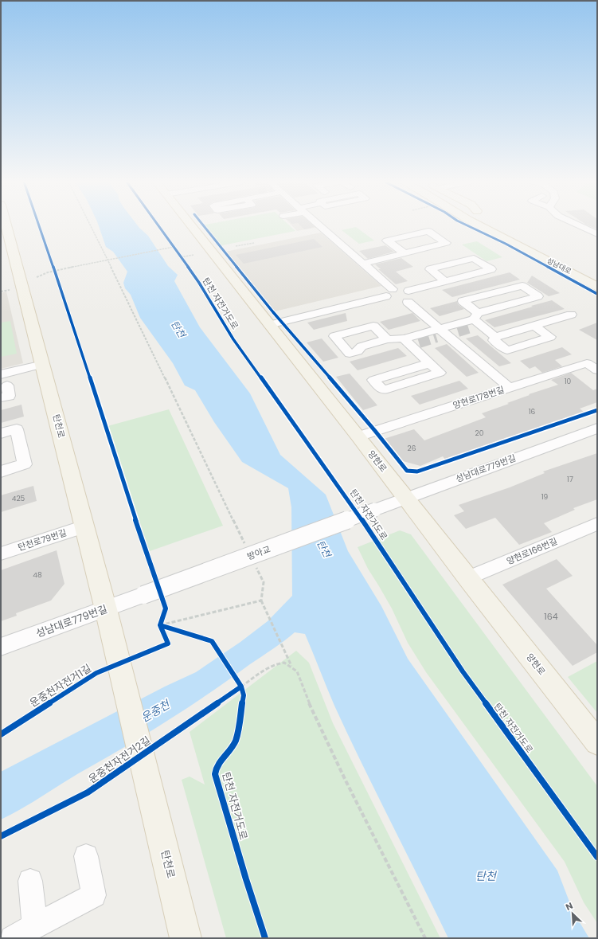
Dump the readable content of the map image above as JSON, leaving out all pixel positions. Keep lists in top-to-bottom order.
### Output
{
  "streets": {
    "main road": ["성남대로", "탄천로", "양현로"],
    "street": [
      "양현로178번길",
      "성남대로779번길",
      "탄천로79번길",
      "양현로166번길",
      "방아교"
    ],
    "cycle path": ["탄천 자전거도로", "운중천자전거1길", "운중천자전거2길"]
  },
  "crossings": [
    ["양현로178번길", "양현로"],
    ["탄천로", "성남대로779번길"],
    ["탄천로", "탄천로79번길"],
    ["양현로", "성남대로779번길"],
    ["양현로", "양현로166번길"],
    ["성남대로779번길", "방아교"]
  ],
  "water": ["탄천", "운중천"],
  "house_numbers": [
    "10",
    "16",
    "20",
    "26",
    "17",
    "19",
    "425",
    "48",
    "164"
  ],
  "north": "top left"
}
